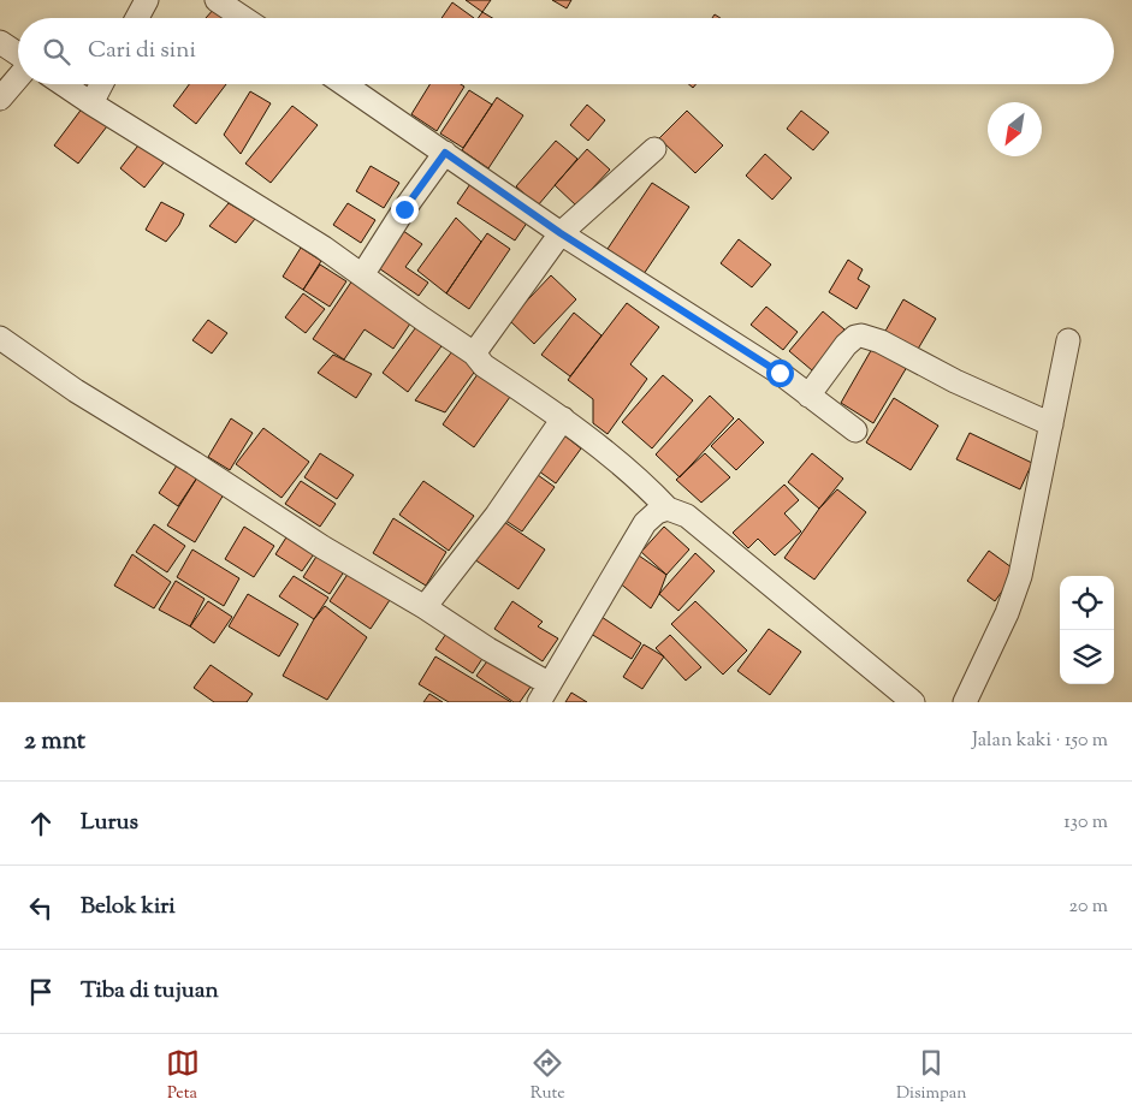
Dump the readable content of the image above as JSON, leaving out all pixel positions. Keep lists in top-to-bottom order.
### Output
{
  "north": "bottom left",
  "page": {
    "search": "Cari di sini",
    "heading": ["2 mnt", "Jalan kaki · 150 m"],
    "list": [
      ["Lurus", "130 m"],
      ["Belok kiri", "20 m"],
      "Tiba di tujuan"
    ],
    "nav": ["Peta", "Rute", "Disimpan"]
  }
}
